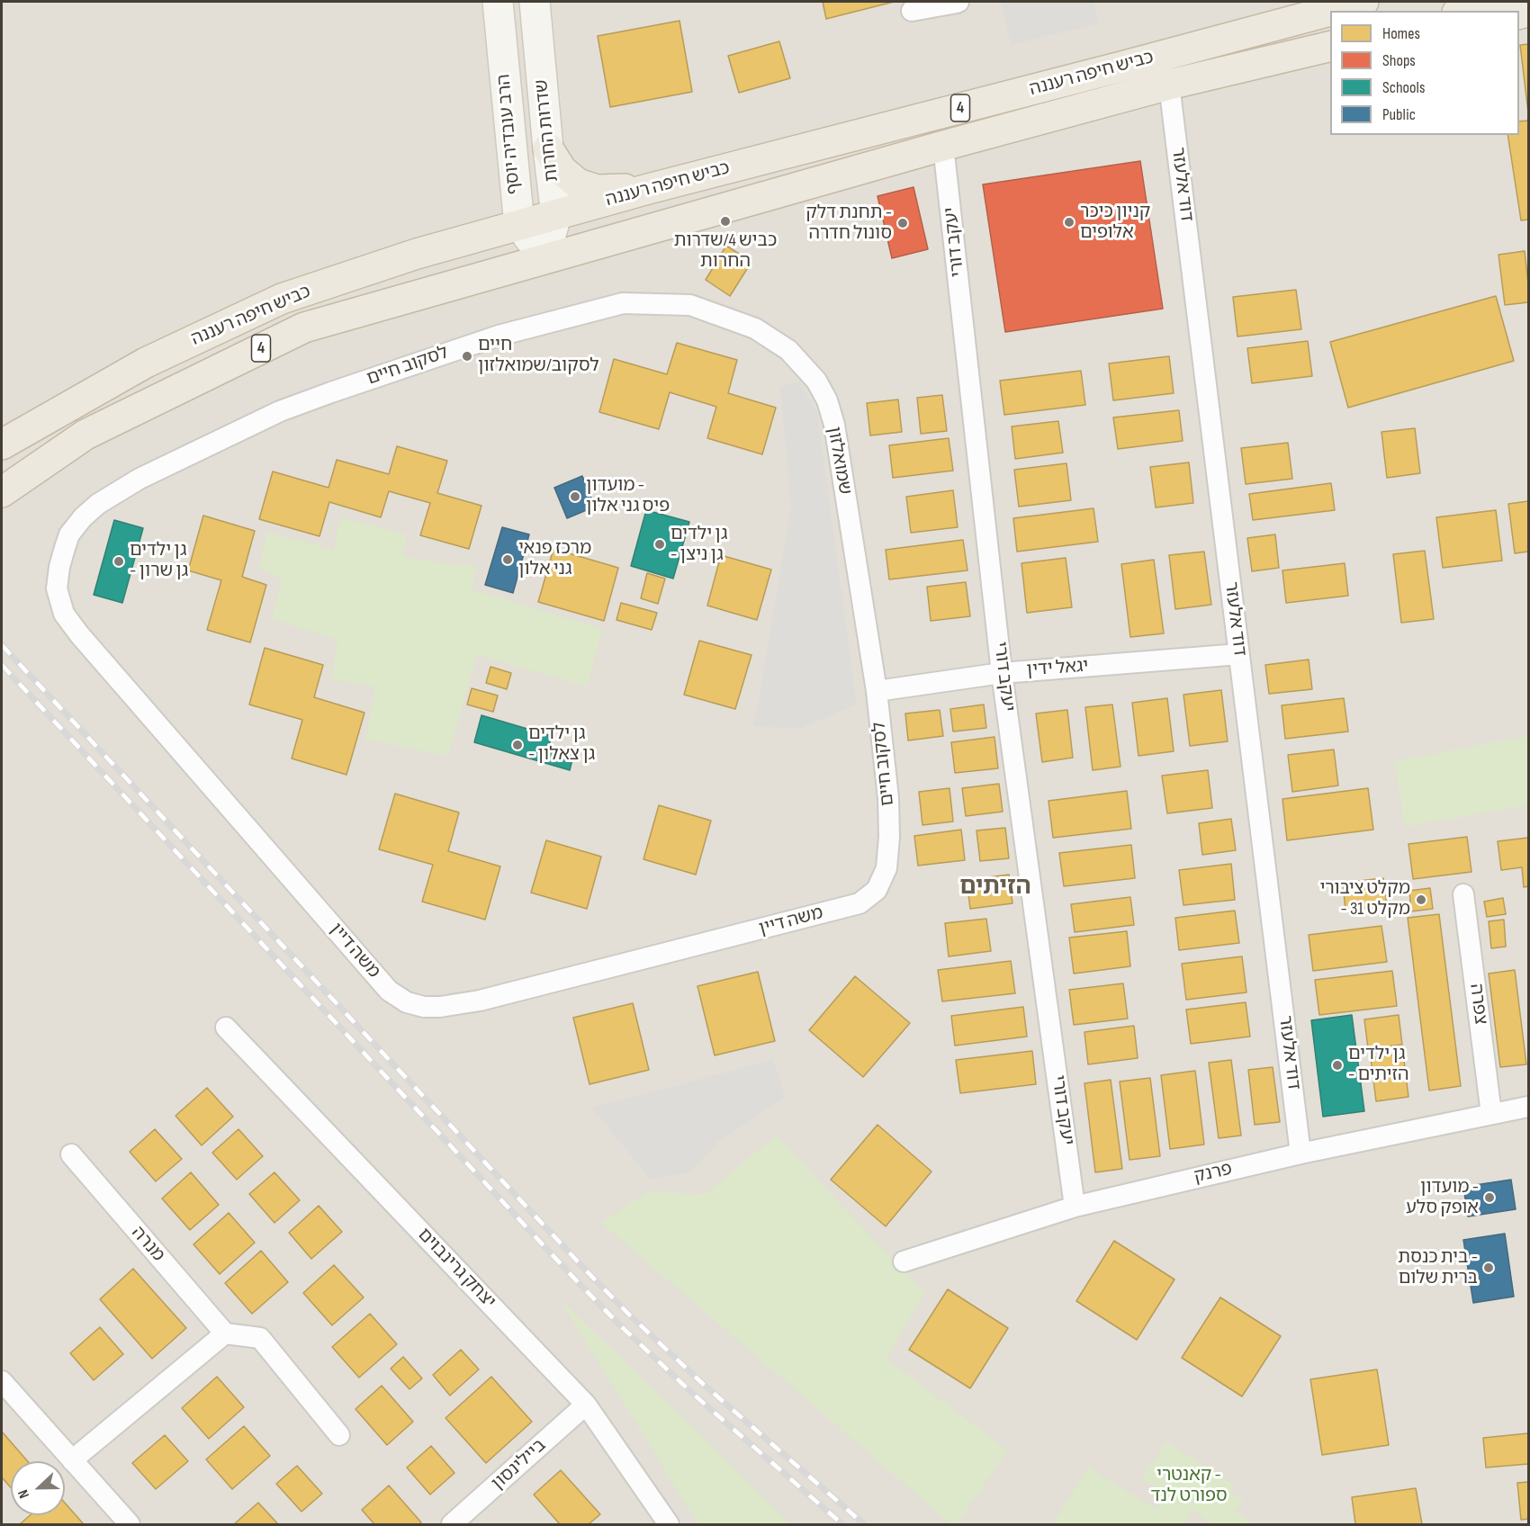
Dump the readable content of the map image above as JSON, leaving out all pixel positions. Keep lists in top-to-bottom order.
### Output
{
  "streets": {
    "highway": ["כביש חיפה רעננה", "4"],
    "main road": ["שדרות החרות", "הרב עובדיה יוסף"],
    "street": [
      "דוד אלעזר",
      "יעקב דורי",
      "לסקוב חיים",
      "שמואלזון",
      "יגאל ידין",
      "משה דיין",
      "צפרה",
      "פרנק",
      "מנרה",
      "יצחק גרינבוים",
      "ביילינסון"
    ]
  },
  "crossings": [
    ["כביש חיפה רעננה", "שדרות החרות"],
    ["כביש חיפה רעננה", "הרב עובדיה יוסף"],
    ["כביש חיפה רעננה", "דוד אלעזר"],
    ["כביש חיפה רעננה", "יעקב דורי"],
    ["דוד אלעזר", "יגאל ידין"],
    ["דוד אלעזר", "פרנק"],
    ["יעקב דורי", "יגאל ידין"],
    ["יעקב דורי", "פרנק"],
    ["לסקוב חיים", "שמואלזון"],
    ["לסקוב חיים", "יגאל ידין"],
    ["לסקוב חיים", "משה דיין"],
    ["שמואלזון", "יגאל ידין"],
    ["צפרה", "פרנק"],
    ["יצחק גרינבוים", "ביילינסון"]
  ],
  "districts": ["הזיתים"],
  "parks": ["קאנטרי - ספורט לנד"],
  "places": [
    "כביש 4/שדרות החרות",
    "קניון כיכר אלופים",
    "תחנת דלק - סונול חדרה",
    "חיים לסקוב/שמואלזון",
    "מועדון - פיס גני אלון",
    "גן ילדים - גן ניצן",
    "מרכז פנאי גני אלון",
    "גן ילדים - גן שרון",
    "גן ילדים - גן צאלון",
    "מקלט ציבורי - מקלט 31",
    "גן ילדים - הזיתים",
    "מועדון - אופק סלע",
    "בית כנסת - ברית שלום"
  ],
  "legend": [
    "Homes",
    "Shops",
    "Schools",
    "Public"
  ],
  "north": "left"
}
